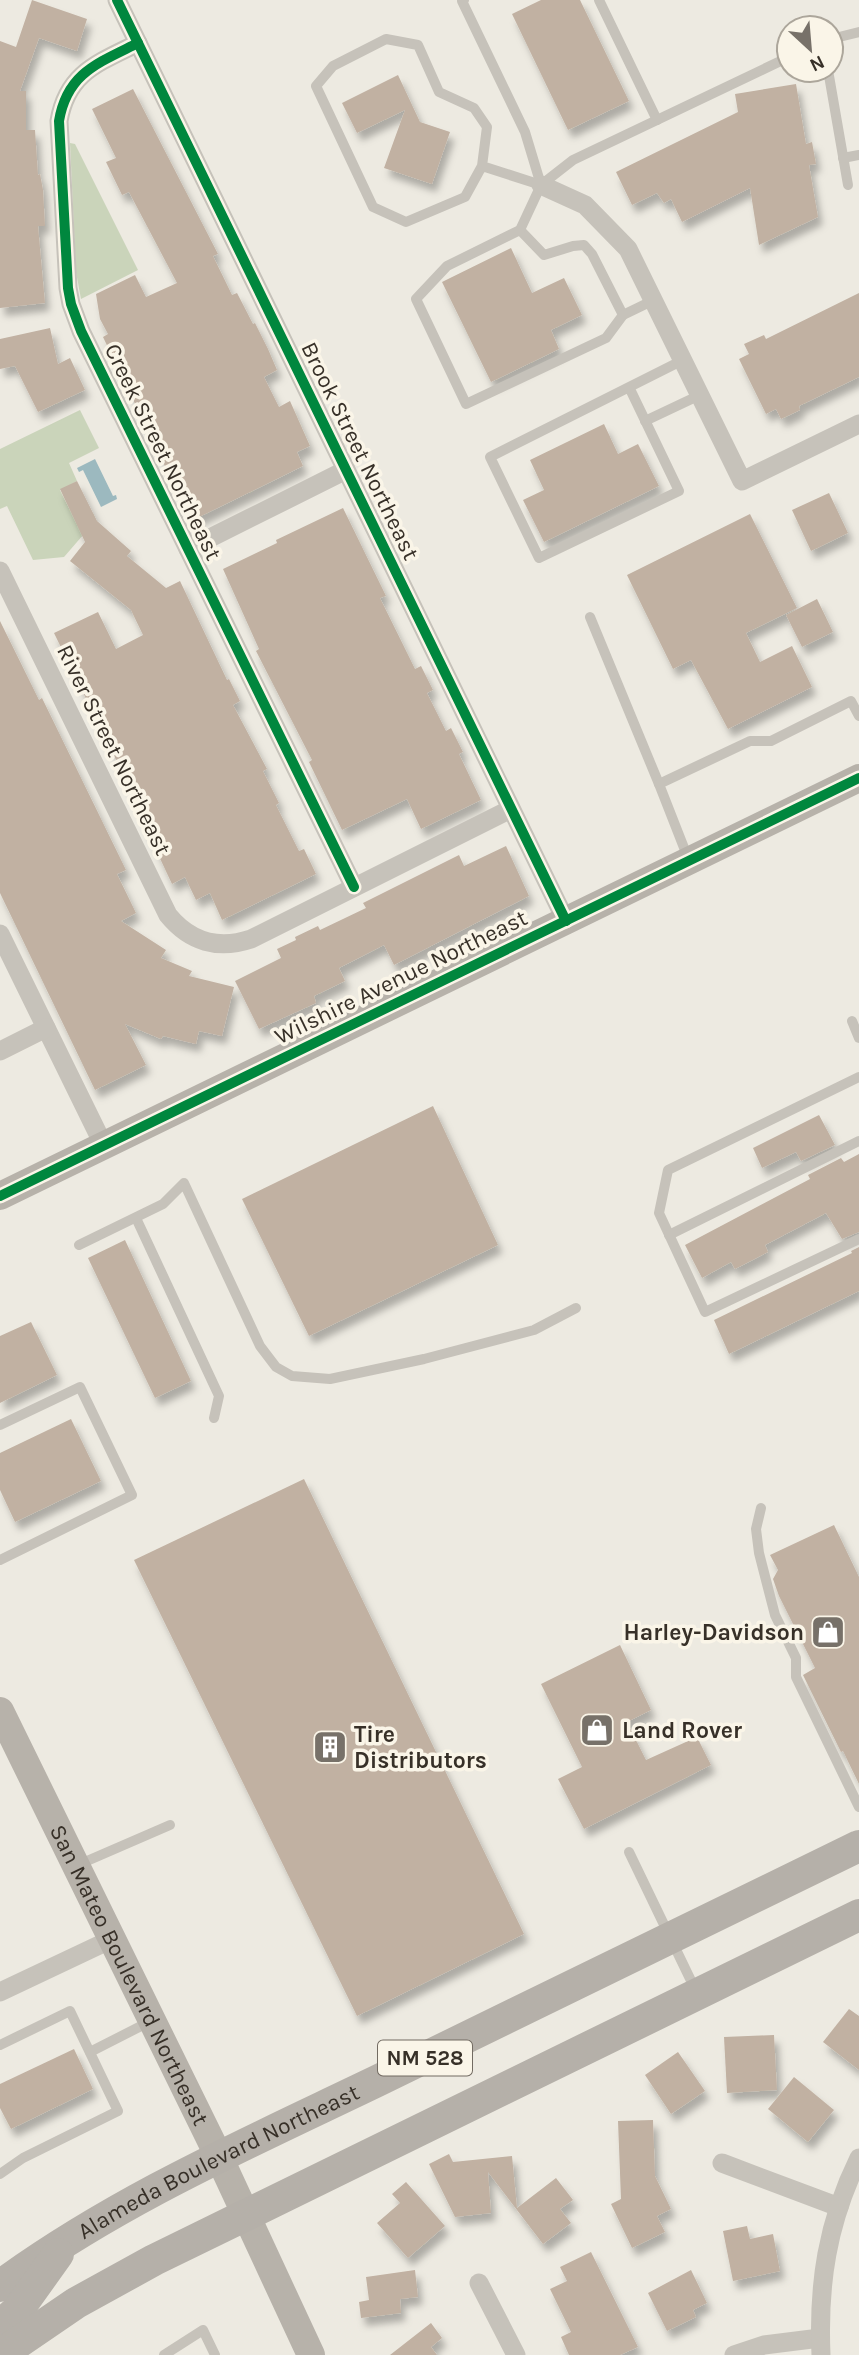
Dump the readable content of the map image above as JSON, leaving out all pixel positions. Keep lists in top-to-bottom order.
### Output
{
  "streets": {
    "main road": ["NM 528", "Alameda Boulevard Northeast"],
    "street": [
      "Brook Street Northeast",
      "Creek Street Northeast",
      "River Street Northeast",
      "Wilshire Avenue Northeast",
      "San Mateo Boulevard Northeast"
    ]
  },
  "crossings": [
    ["Brook Street Northeast", "Creek Street Northeast"],
    ["Brook Street Northeast", "Wilshire Avenue Northeast"],
    ["Creek Street Northeast", "River Street Northeast"],
    ["San Mateo Boulevard Northeast", "NM 528"],
    ["San Mateo Boulevard Northeast", "Alameda Boulevard Northeast"]
  ],
  "places": {
    "shop": ["Harley-Davidson", "Land Rover"],
    "building": ["Tire Distributors"]
  },
  "north": "bottom right"
}
